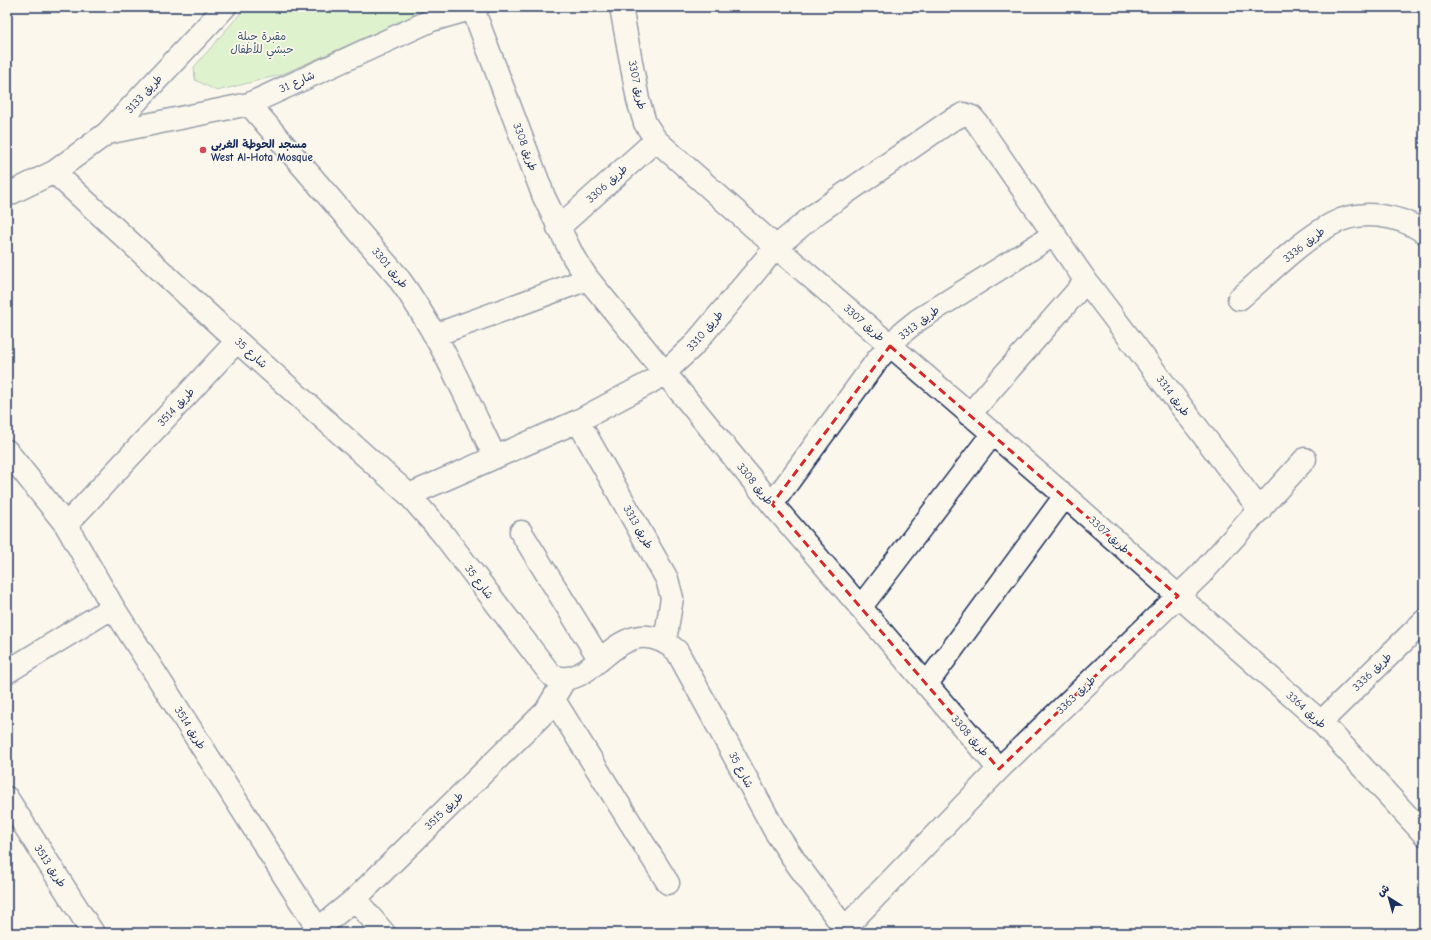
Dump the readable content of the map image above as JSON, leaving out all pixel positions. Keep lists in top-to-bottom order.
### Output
{
  "streets": {
    "street": [
      "شارع 31",
      "طريق 3307",
      "طريق 3133",
      "طريق 3308",
      "طريق 3306",
      "طريق 3336",
      "طريق 3301",
      "طريق 3313",
      "طريق 3310",
      "شارع 35",
      "طريق 3314",
      "طريق 3514",
      "طريق 3363",
      "طريق 3364",
      "طريق 3515",
      "طريق 3513"
    ]
  },
  "crossings": [
    ["شارع 31", "طريق 3133"],
    ["شارع 31", "طريق 3308"],
    ["شارع 31", "طريق 3301"],
    ["طريق 3307", "طريق 3306"],
    ["طريق 3307", "طريق 3313"],
    ["طريق 3307", "طريق 3310"],
    ["طريق 3307", "طريق 3363"],
    ["طريق 3307", "طريق 3364"],
    ["طريق 3133", "شارع 35"],
    ["طريق 3308", "طريق 3306"],
    ["طريق 3308", "طريق 3313"],
    ["طريق 3308", "طريق 3310"],
    ["طريق 3308", "طريق 3363"],
    ["طريق 3336", "طريق 3364"],
    ["طريق 3301", "طريق 3310"],
    ["طريق 3313", "طريق 3310"],
    ["طريق 3313", "شارع 35"],
    ["طريق 3313", "طريق 3314"],
    ["طريق 3310", "شارع 35"],
    ["طريق 3310", "طريق 3314"],
    ["شارع 35", "طريق 3514"],
    ["شارع 35", "طريق 3363"],
    ["شارع 35", "طريق 3515"],
    ["طريق 3314", "طريق 3363"],
    ["طريق 3514", "طريق 3515"],
    ["طريق 3363", "طريق 3364"]
  ],
  "parks": ["مقبرة جبلة حبشي للأطفال"],
  "places": ["مسجد الحوطة الغربي West Al-Hota Mosque"],
  "north": "top left"
}
